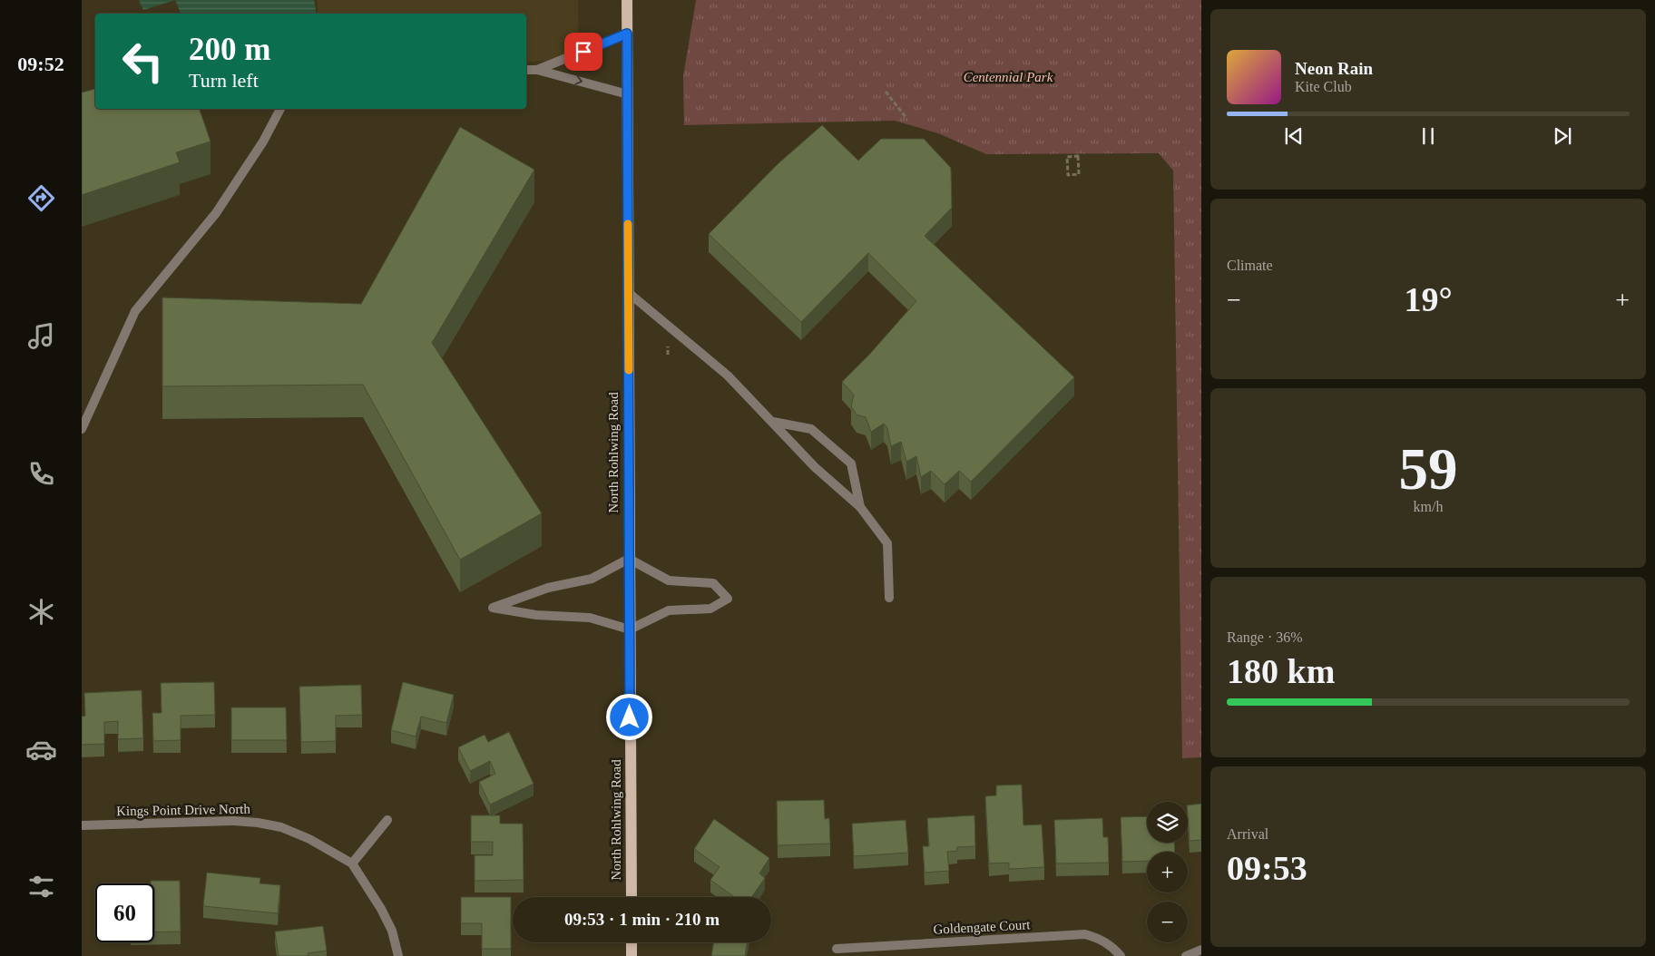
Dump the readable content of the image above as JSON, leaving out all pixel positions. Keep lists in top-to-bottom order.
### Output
{
  "streets": {
    "main road": ["North Rohlwing Road"],
    "street": ["Kings Point Drive North", "Goldengate Court"]
  },
  "parks": ["Centennial Park"],
  "page": {
    "tabs": "09:52",
    "turn": ["200 m", "Turn left"],
    "song": ["Neon Rain", "Kite Club"],
    "tile": [
      "Climate",
      ["59", "km/h"],
      ["Range · 36%", "180 km"],
      ["Arrival", "09:53"]
    ],
    "heat": ["−", "19°", "+"],
    "map_buttons": ["+", "−"],
    "limit": "60",
    "trip": "09:53 · 1 min · 210 m"
  }
}
